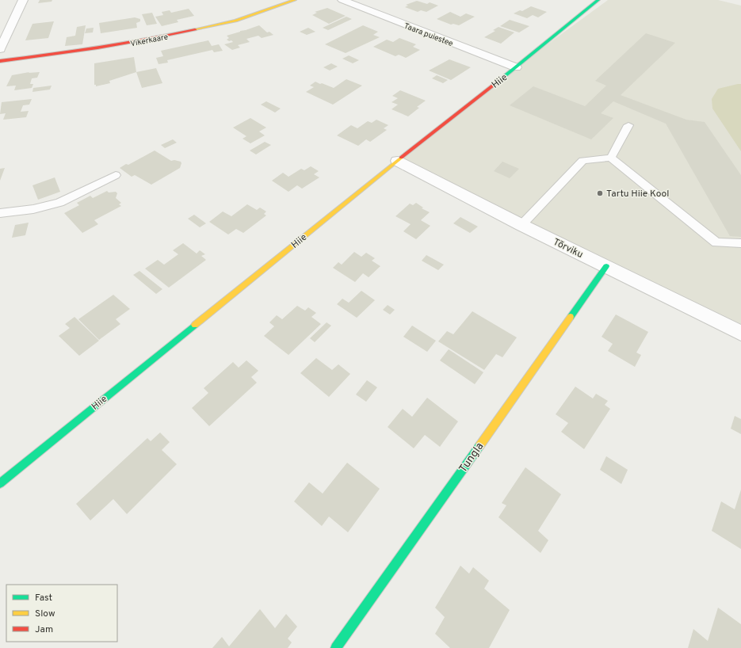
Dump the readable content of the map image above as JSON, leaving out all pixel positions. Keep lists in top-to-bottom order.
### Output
{
  "streets": {
    "street": [
      "Taara puiestee",
      "Vikerkaare",
      "Hiie",
      "Tõrviku",
      "Tungla"
    ]
  },
  "crossings": [
    ["Taara puiestee", "Hiie"],
    ["Hiie", "Tõrviku"],
    ["Tõrviku", "Tungla"]
  ],
  "places": ["Tartu Hiie Kool"],
  "legend": ["Fast", "Slow", "Jam"]
}
